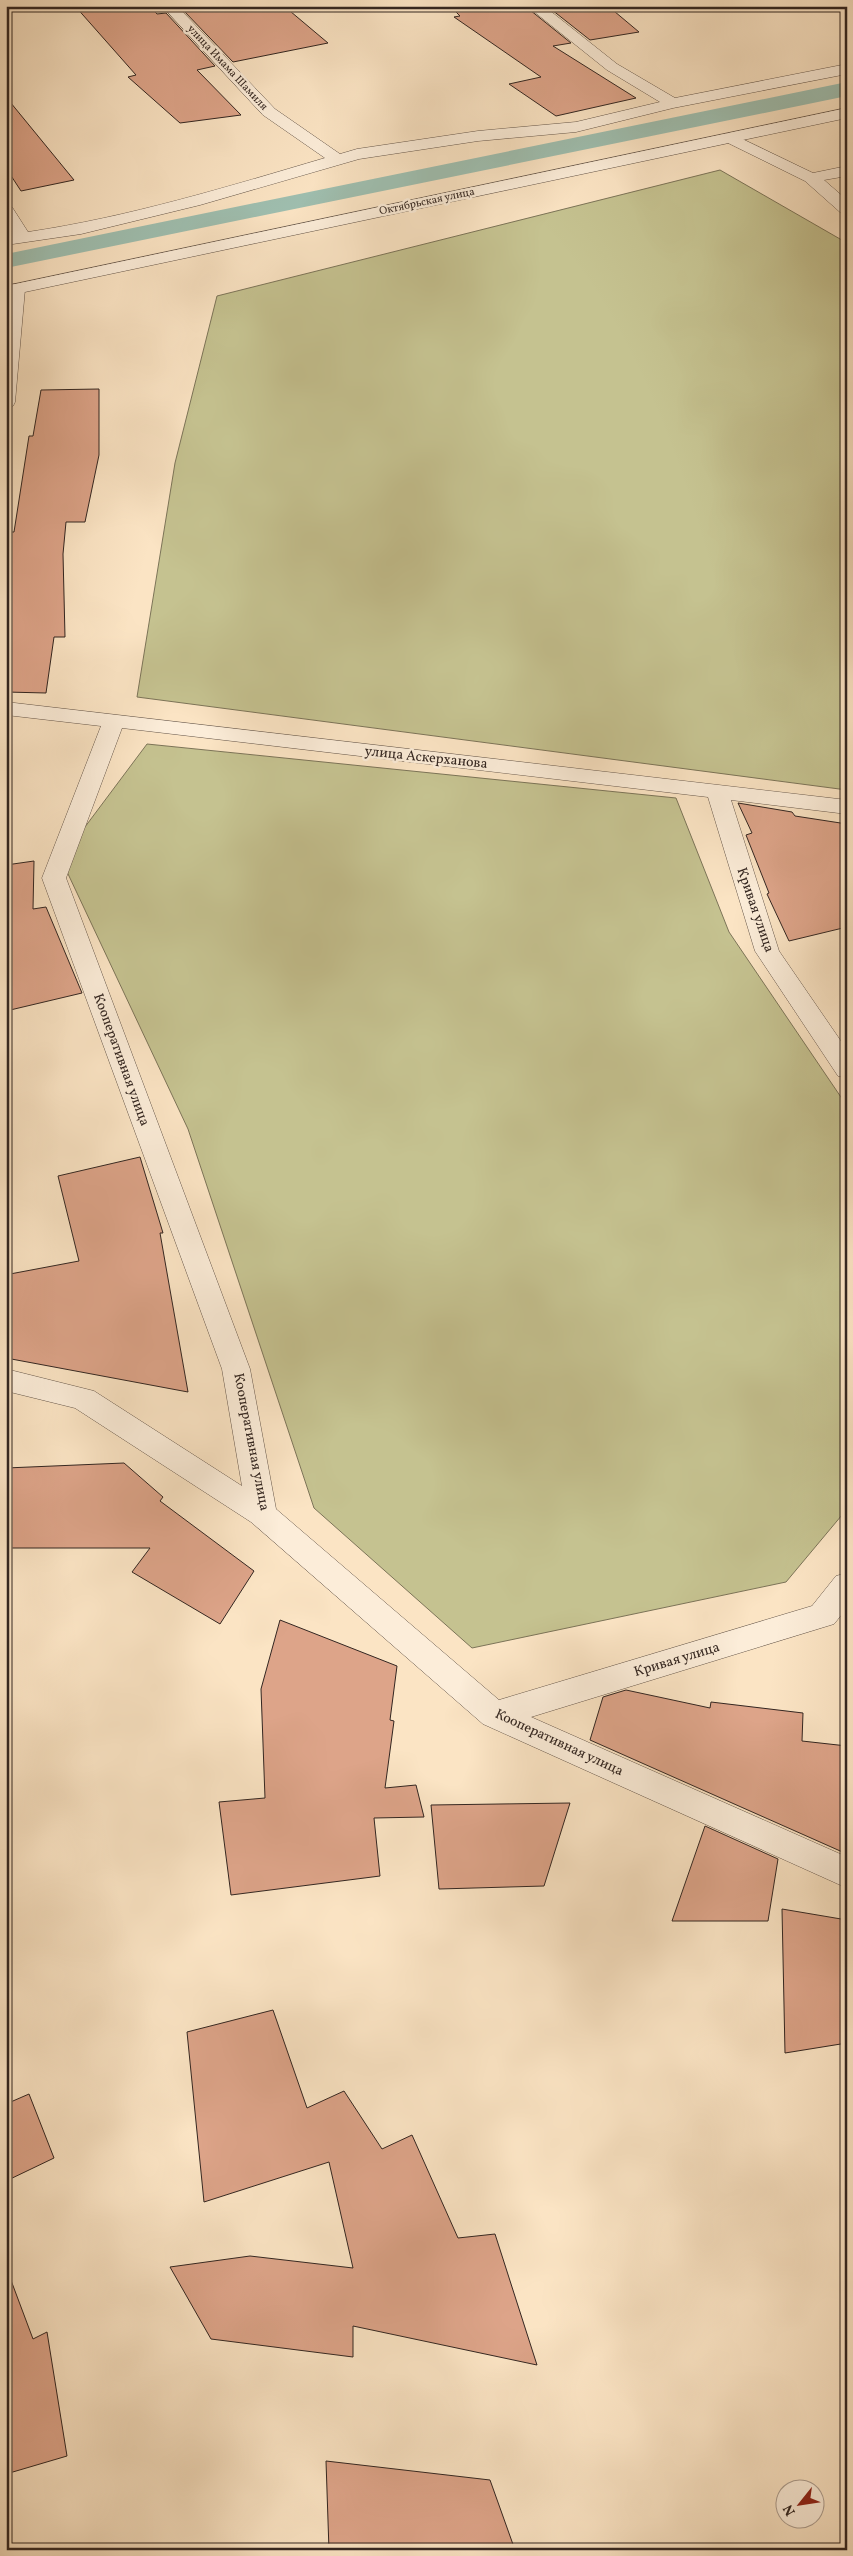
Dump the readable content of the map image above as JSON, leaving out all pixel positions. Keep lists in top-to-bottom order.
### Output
{
  "streets": {
    "street": [
      "улица Имама Шамиля",
      "Октябрьская улица",
      "улица Аскерханова",
      "Кривая улица",
      "Кооперативная улица"
    ]
  },
  "crossings": [
    ["улица Аскерханова", "Кривая улица"],
    ["улица Аскерханова", "Кооперативная улица"],
    ["Кривая улица", "Кооперативная улица"]
  ],
  "north": "bottom left"
}
